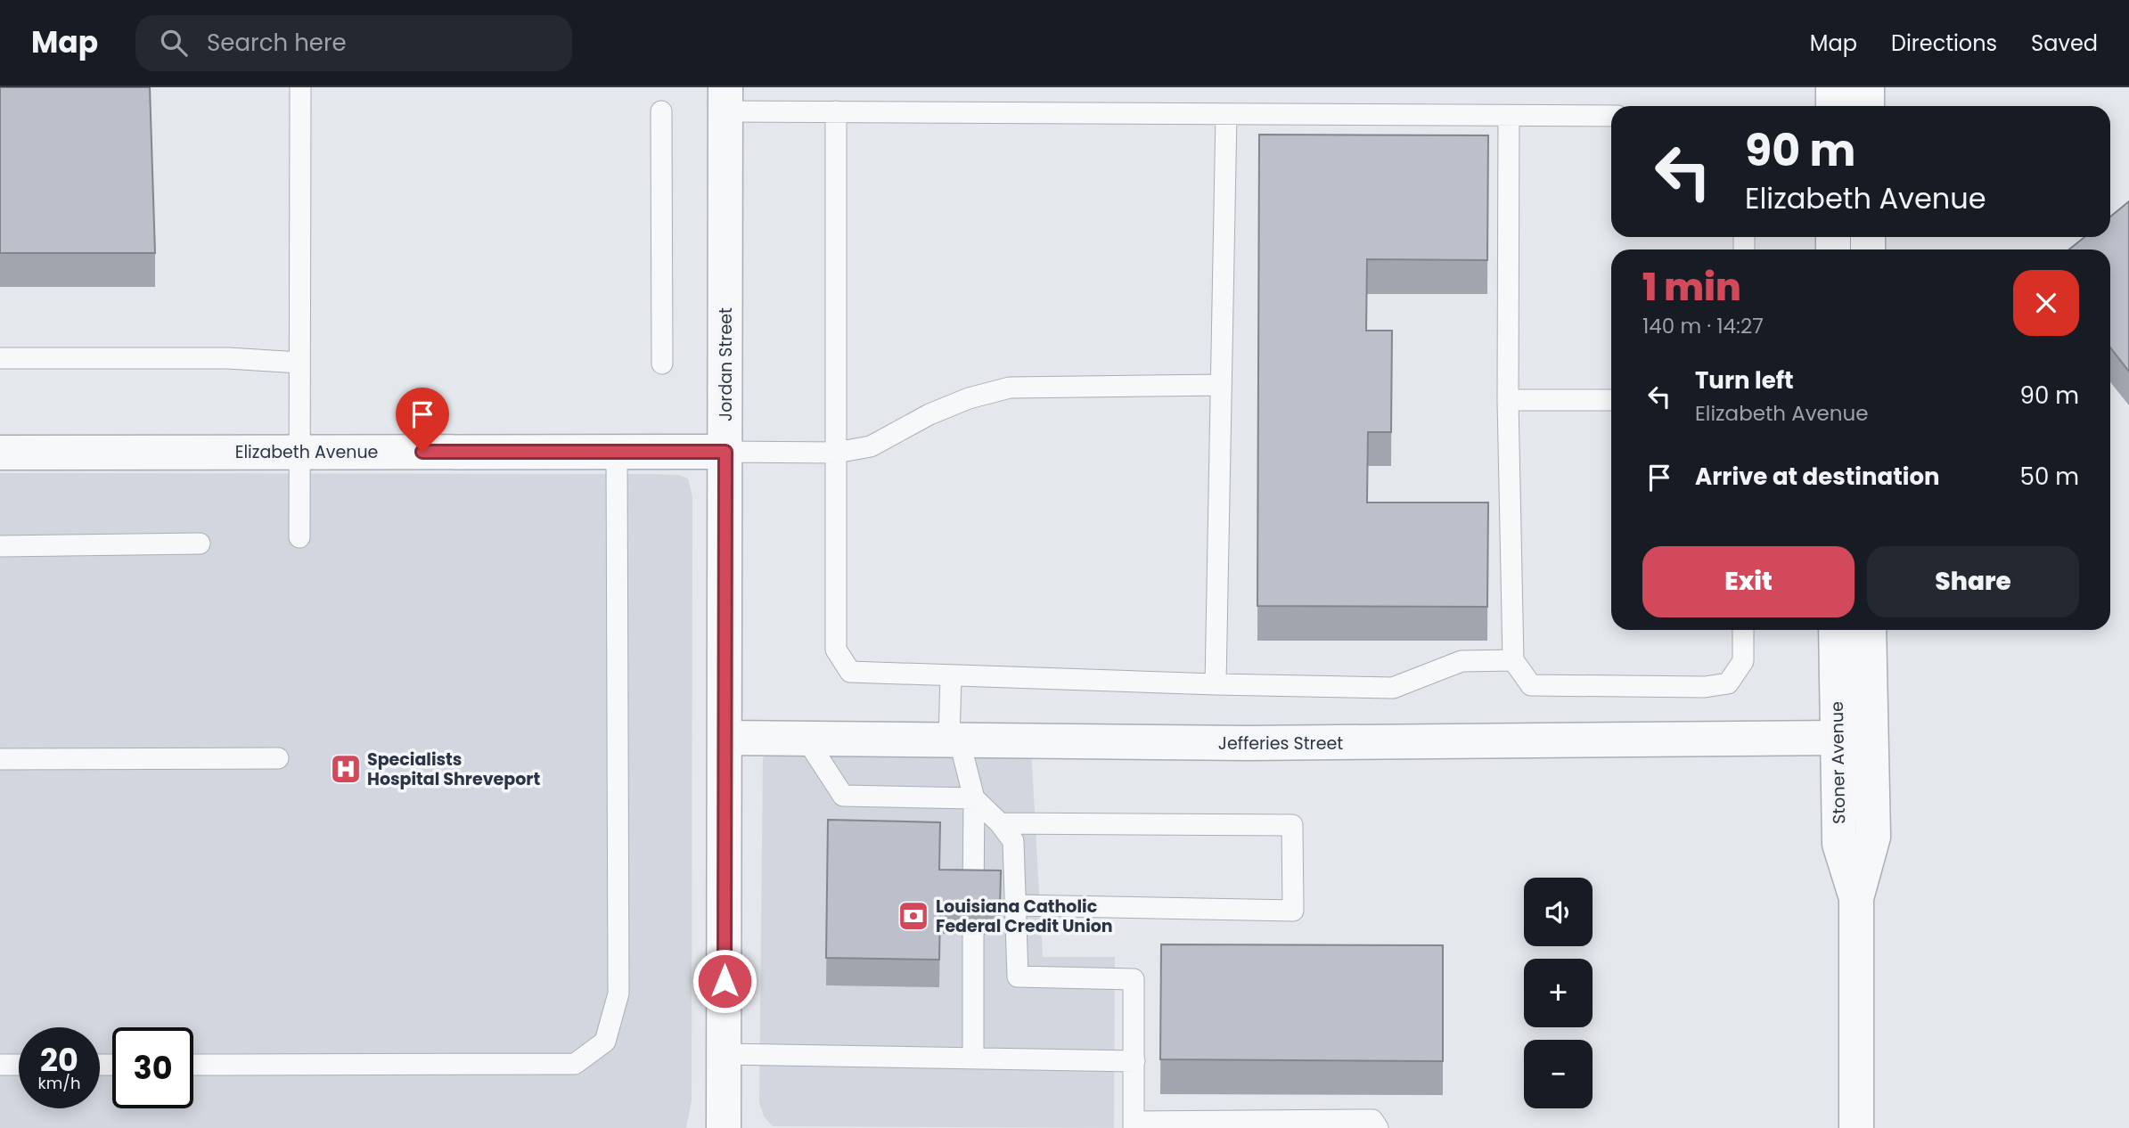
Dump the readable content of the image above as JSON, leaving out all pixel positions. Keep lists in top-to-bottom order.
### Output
{
  "streets": {
    "street": [
      "Jordan Street",
      "Elizabeth Avenue",
      "Jefferies Street",
      "Stoner Avenue"
    ]
  },
  "crossings": [
    ["Jordan Street", "Elizabeth Avenue"],
    ["Jordan Street", "Jefferies Street"],
    ["Jefferies Street", "Stoner Avenue"]
  ],
  "places": {
    "hospital": ["Specialists Hospital Shreveport"],
    "bank": ["Louisiana Catholic Federal Credit Union"]
  },
  "page": {
    "header": "Map",
    "search": "Search here",
    "nav": ["Map", "Directions", "Saved"],
    "turn": ["90 m", "Elizabeth Avenue"],
    "heading": ["1 min", "140 m · 14:27"],
    "list": [
      {
        "name": "Turn left",
        "note": "Elizabeth Avenue",
        "value": "90 m"
      },
      {
        "name": "Arrive at destination",
        "value": "50 m"
      }
    ],
    "buttons": ["Exit", "Share"],
    "map_buttons": ["+", "−"],
    "speed": "20 km/h",
    "limit": "30"
  }
}
